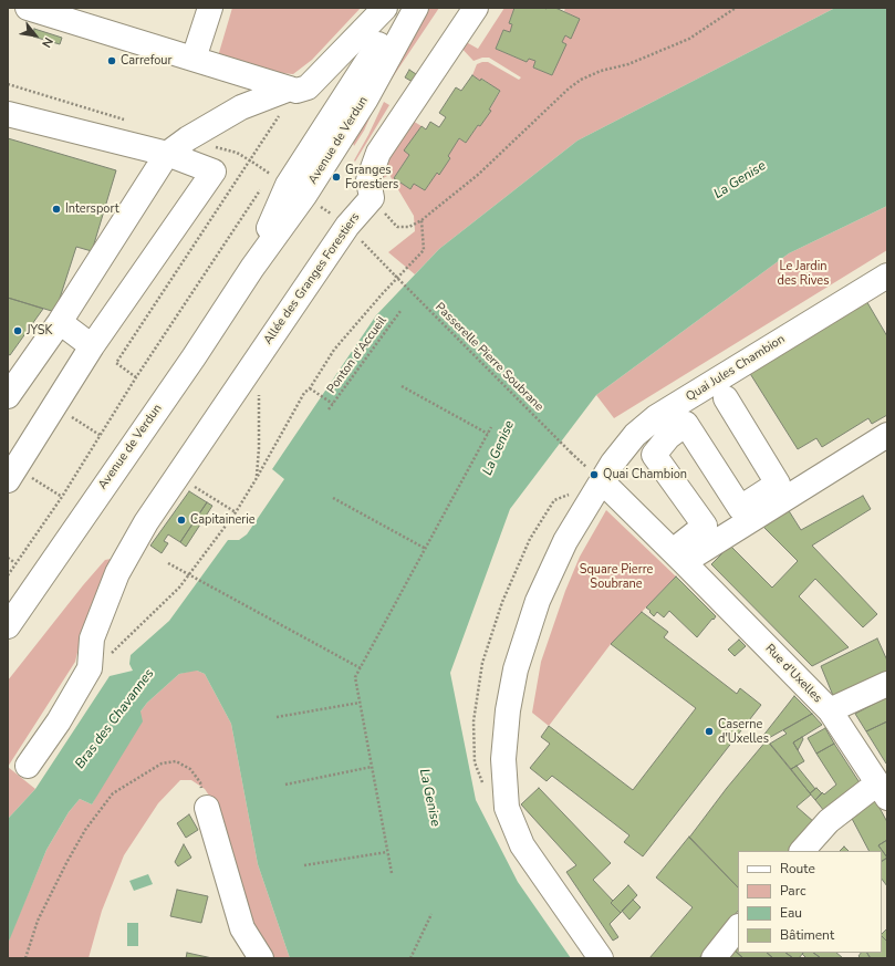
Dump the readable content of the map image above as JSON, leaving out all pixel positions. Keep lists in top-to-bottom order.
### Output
{
  "streets": {
    "street": [
      "Avenue de Verdun",
      "Allée des Granges Forestiers",
      "Quai Jules Chambion",
      "Rue d'Uxelles"
    ],
    "path": ["Ponton d'Accueil", "Passerelle Pierre Soubrane"]
  },
  "crossings": [
    ["Passerelle Pierre Soubrane", "Quai Jules Chambion"],
    ["Passerelle Pierre Soubrane", "Rue d'Uxelles"],
    ["Quai Jules Chambion", "Rue d'Uxelles"]
  ],
  "water": ["La Genise", "Bras des Chavannes"],
  "parks": ["Le Jardin des Rives", "Square Pierre Soubrane"],
  "places": [
    "Carrefour",
    "Granges Forestiers",
    "Intersport",
    "JYSK",
    "Quai Chambion",
    "Capitainerie",
    "Caserne d'Uxelles"
  ],
  "legend": [
    "Route",
    "Parc",
    "Eau",
    "Bâtiment"
  ],
  "north": "bottom right"
}
